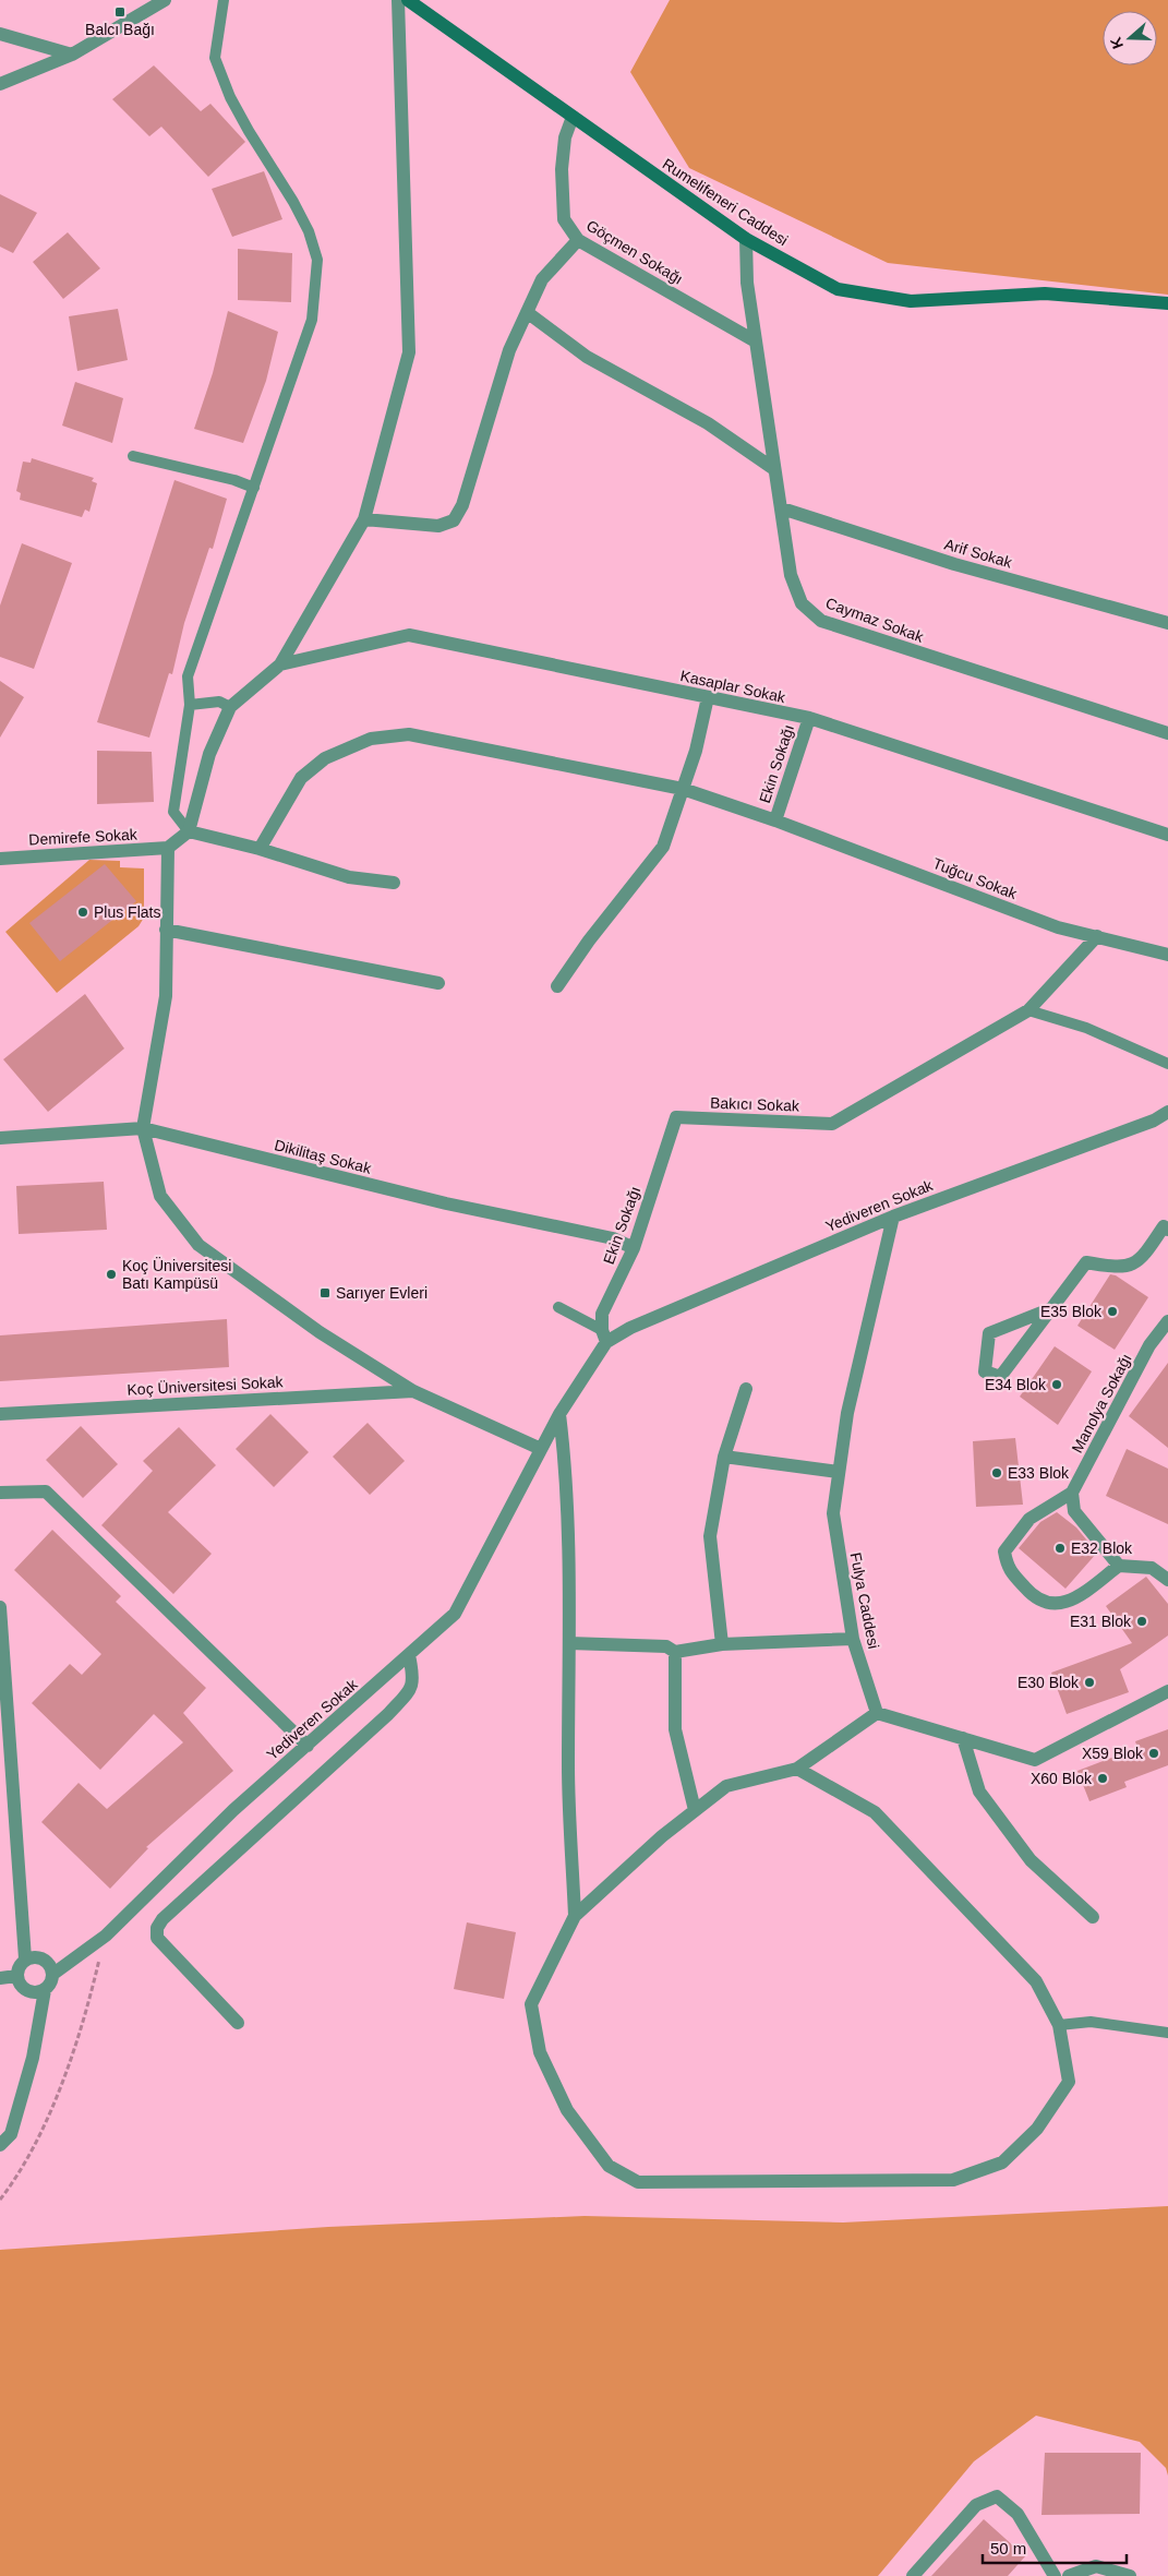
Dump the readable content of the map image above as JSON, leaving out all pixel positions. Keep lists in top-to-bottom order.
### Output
{
  "streets": {
    "street": [
      "Rumelifeneri Caddesi",
      "Göçmen Sokağı",
      "Arif Sokak",
      "Caymaz Sokak",
      "Kasaplar Sokak",
      "Ekin Sokağı",
      "Demirefe Sokak",
      "Tuğcu Sokak",
      "Bakıcı Sokak",
      "Dikilitaş Sokak",
      "Yediveren Sokak",
      "Koç Üniversitesi Sokak",
      "Manolya Sokağı",
      "Fulya Caddesi"
    ]
  },
  "crossings": [
    ["Rumelifeneri Caddesi", "Göçmen Sokağı"],
    ["Rumelifeneri Caddesi", "Caymaz Sokak"],
    ["Göçmen Sokağı", "Caymaz Sokak"],
    ["Arif Sokak", "Caymaz Sokak"],
    ["Kasaplar Sokak", "Ekin Sokağı"],
    ["Ekin Sokağı", "Tuğcu Sokak"],
    ["Ekin Sokağı", "Bakıcı Sokak"],
    ["Ekin Sokağı", "Dikilitaş Sokak"],
    ["Ekin Sokağı", "Yediveren Sokak"],
    ["Yediveren Sokak", "Fulya Caddesi"]
  ],
  "places": {
    "transit": ["Balcı Bağı", "Sarıyer Evleri"],
    "other": [
      "Plus Flats",
      "Koç Üniversitesi Batı Kampüsü",
      "E35 Blok",
      "E34 Blok",
      "E33 Blok",
      "E32 Blok",
      "E31 Blok",
      "E30 Blok",
      "X59 Blok",
      "X60 Blok"
    ]
  },
  "scale_bar": "50 m",
  "north": "left"
}
